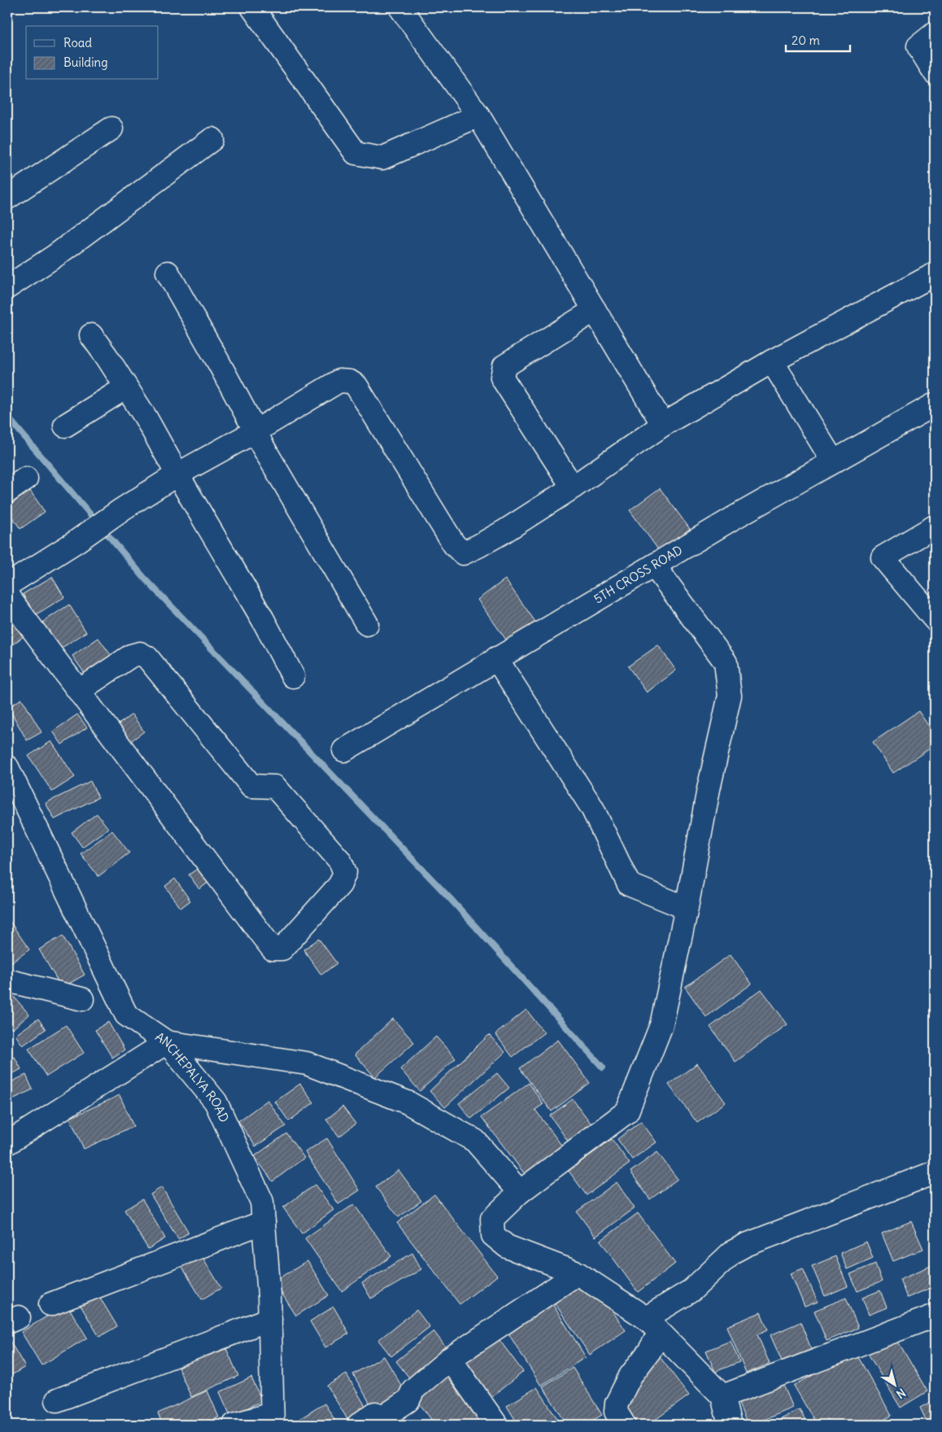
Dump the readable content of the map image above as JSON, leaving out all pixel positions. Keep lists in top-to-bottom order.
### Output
{
  "streets": {
    "street": ["5TH CROSS ROAD", "ANCHEPALYA ROAD"]
  },
  "legend": ["Road", "Building"],
  "scale_bar": "20 m",
  "north": "bottom right"
}
